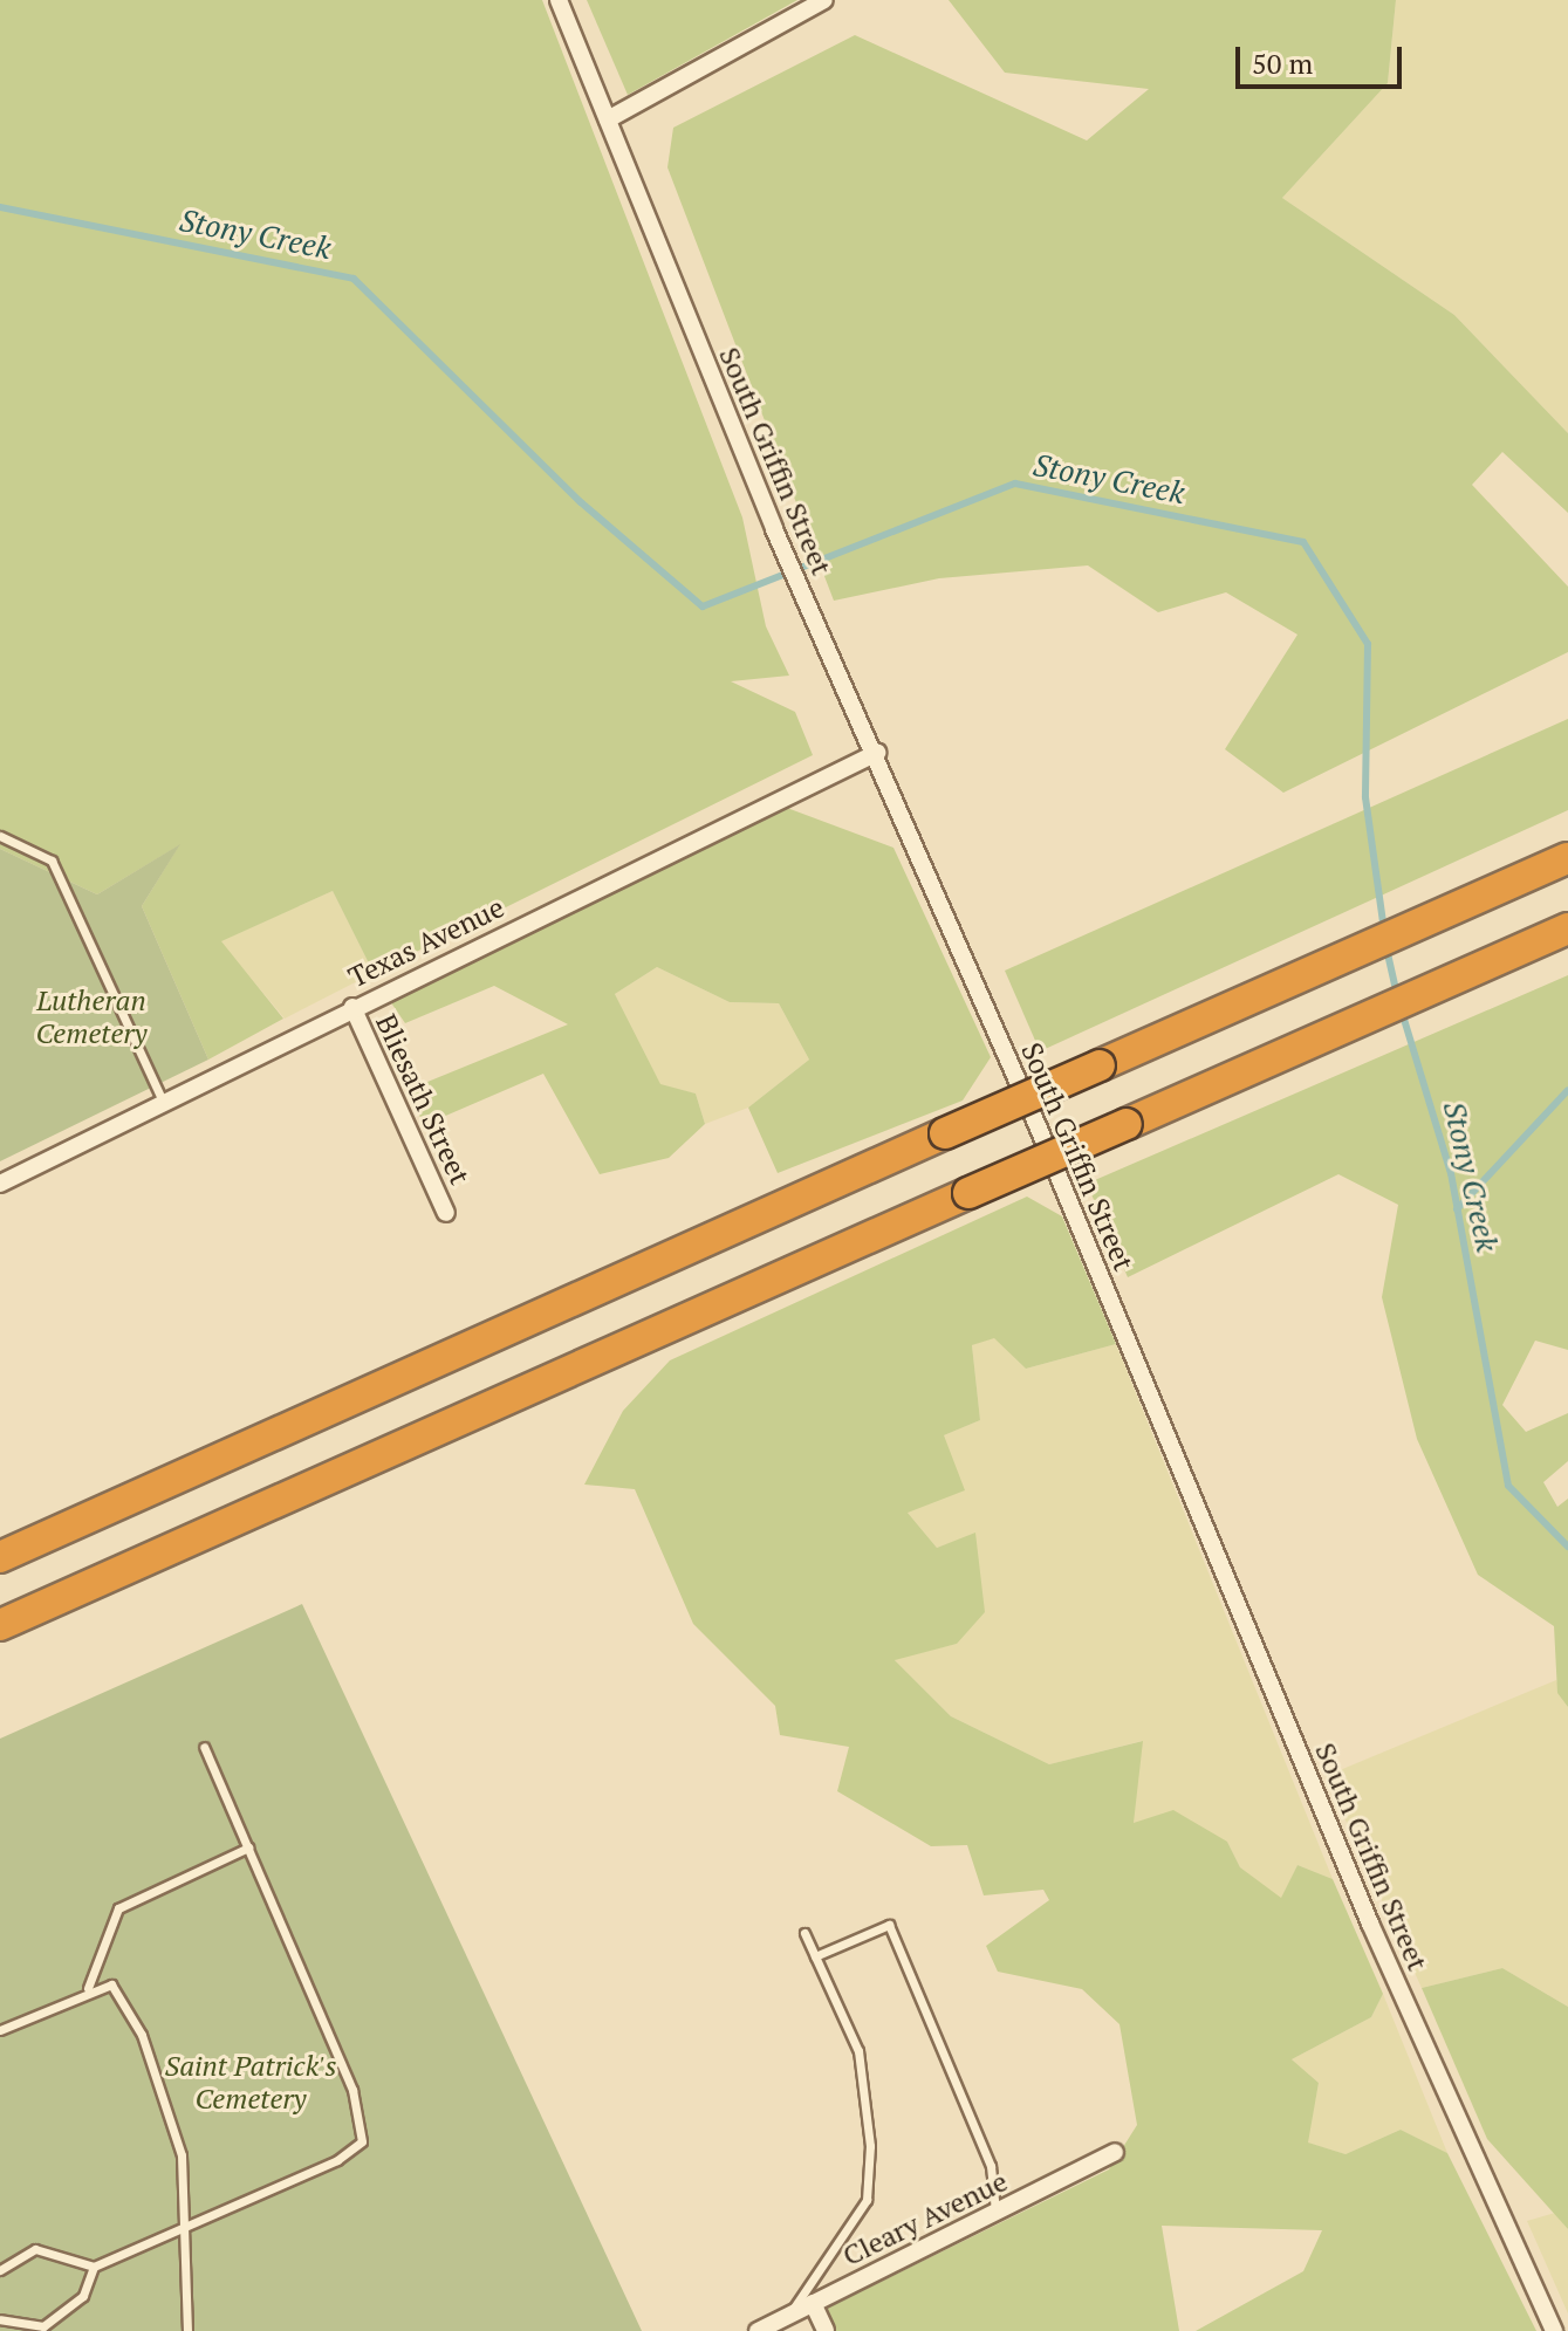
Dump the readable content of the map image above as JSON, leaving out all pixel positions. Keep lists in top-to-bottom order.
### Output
{
  "streets": {
    "street": [
      "South Griffin Street",
      "Texas Avenue",
      "Bliesath Street",
      "Cleary Avenue"
    ]
  },
  "crossings": [
    ["South Griffin Street", "Texas Avenue"],
    ["Texas Avenue", "Bliesath Street"]
  ],
  "water": ["Stony Creek"],
  "parks": ["Lutheran Cemetery", "Saint Patrick's Cemetery"],
  "scale_bar": "50 m"
}
